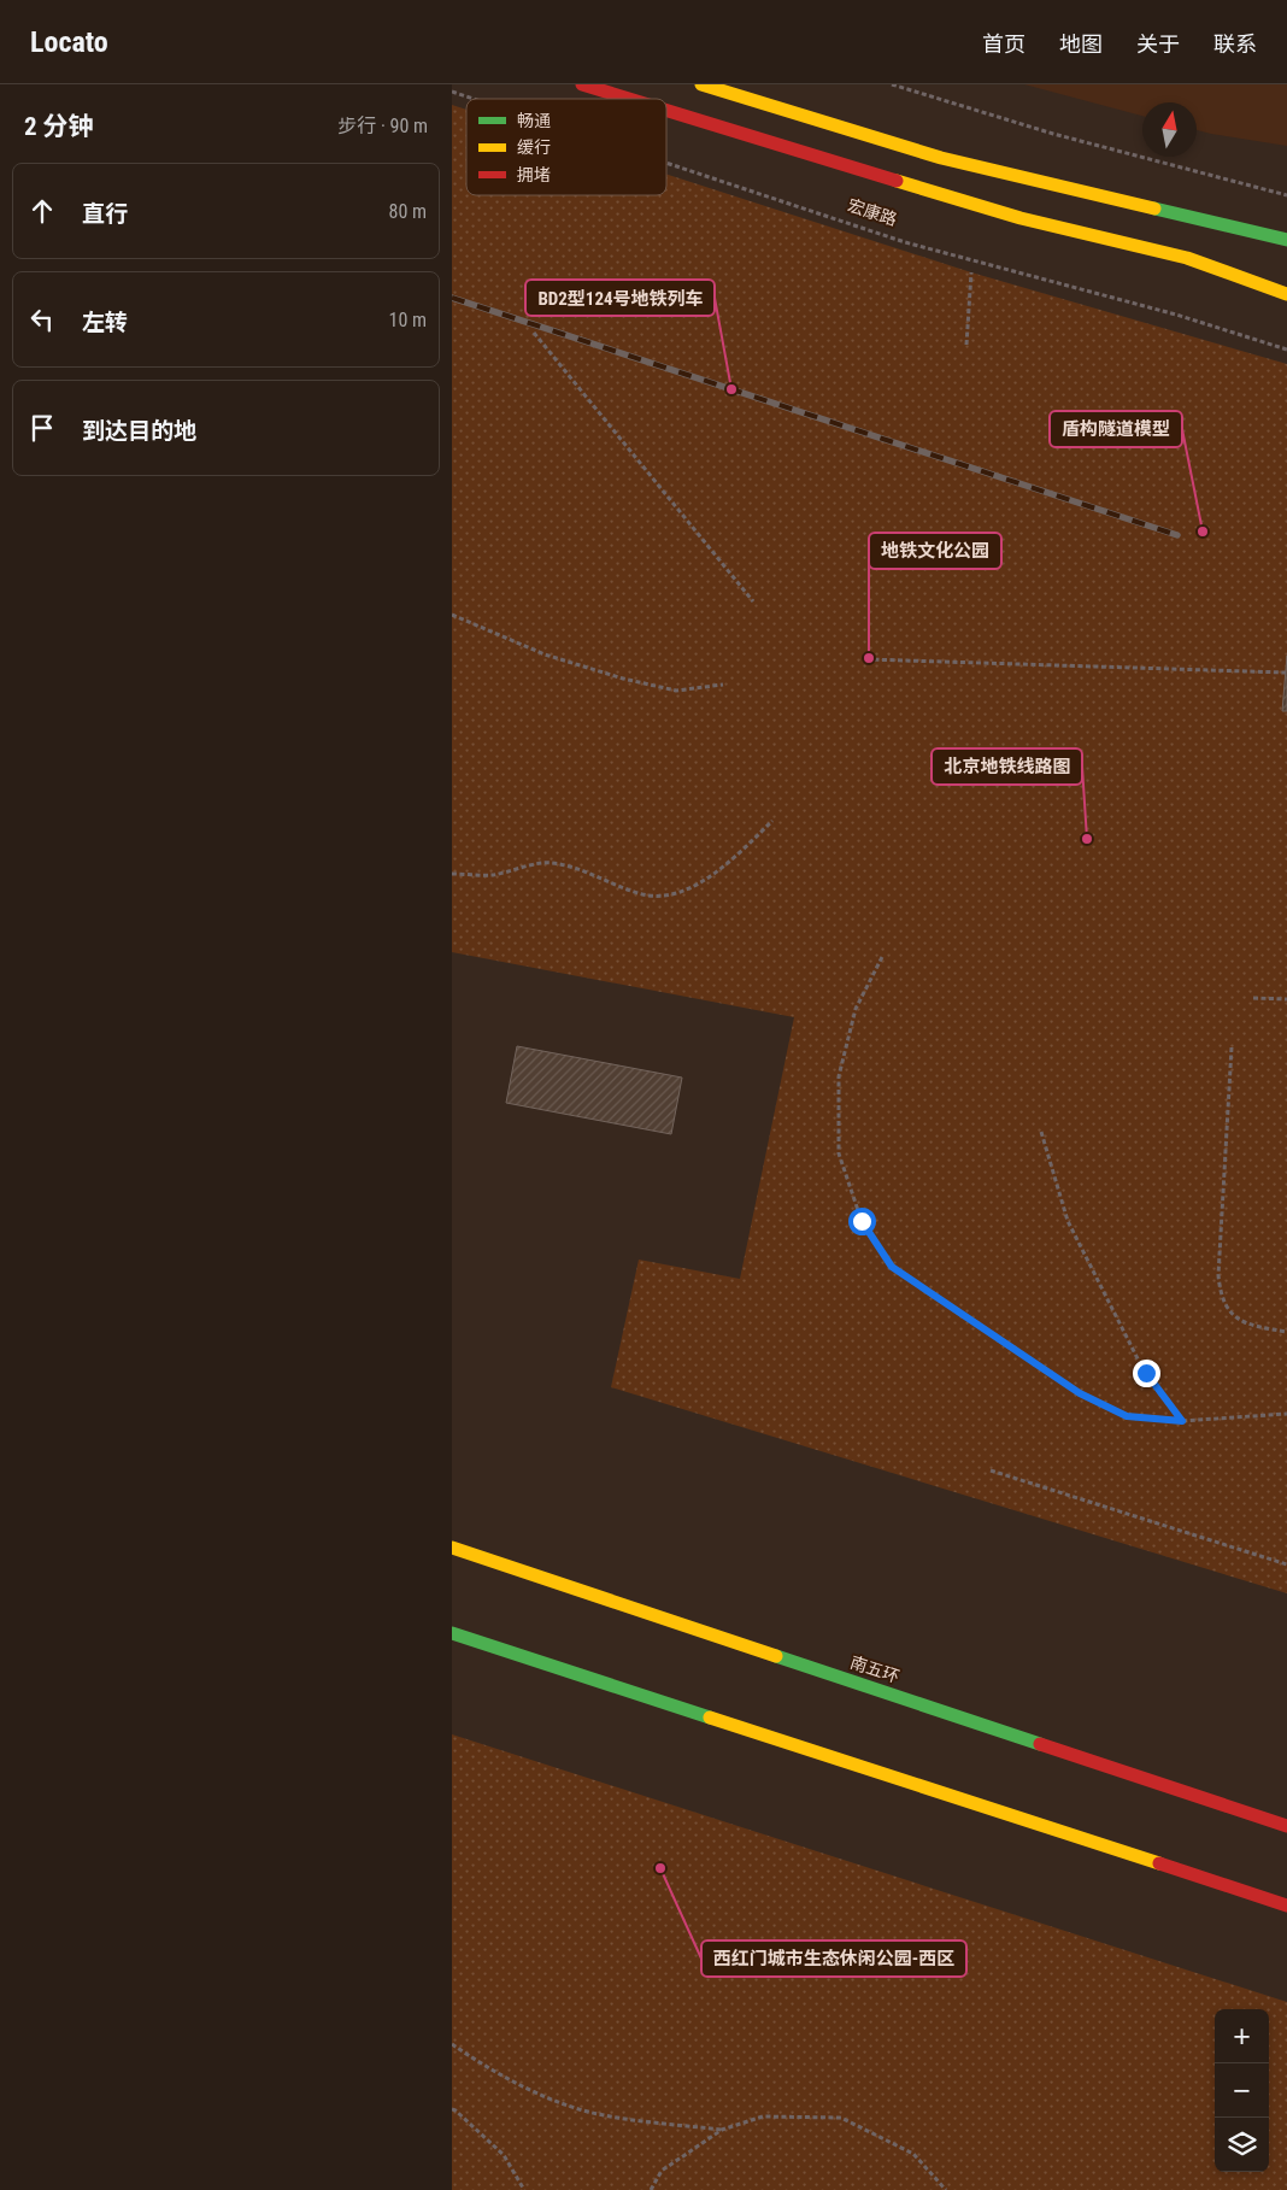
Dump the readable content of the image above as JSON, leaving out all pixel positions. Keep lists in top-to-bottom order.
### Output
{
  "streets": {
    "main road": ["南五环"],
    "path": ["宏康路"]
  },
  "places": [
    "BD2型124号地铁列车",
    "盾构隧道模型",
    "地铁文化公园",
    "北京地铁线路图",
    "西红门城市生态休闲公园-西区"
  ],
  "legend": ["畅通", "缓行", "拥堵"],
  "north": "top",
  "page": {
    "header": "Locato",
    "nav": [
      "首页",
      "地图",
      "关于",
      "联系"
    ],
    "heading": ["2 分钟", "步行 · 90 m"],
    "list": [
      ["直行", "80 m"],
      ["左转", "10 m"],
      "到达目的地"
    ],
    "map_buttons": ["+", "−"]
  }
}
